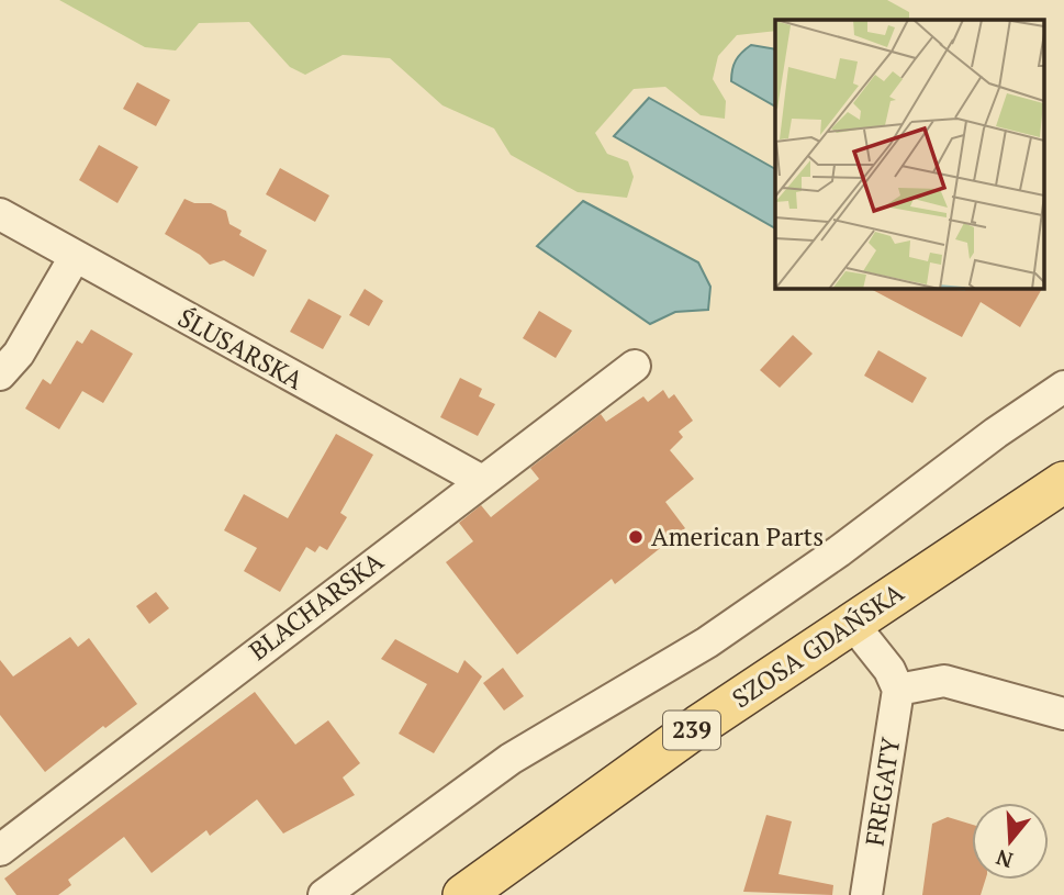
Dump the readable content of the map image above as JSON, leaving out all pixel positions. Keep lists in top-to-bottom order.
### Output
{
  "streets": {
    "main road": ["SZOSA GDAŃSKA", "239"],
    "street": ["ŚLUSARSKA", "BLACHARSKA", "FREGATY"]
  },
  "crossings": [
    ["ŚLUSARSKA", "BLACHARSKA"]
  ],
  "places": ["American Parts"],
  "north": "bottom"
}
